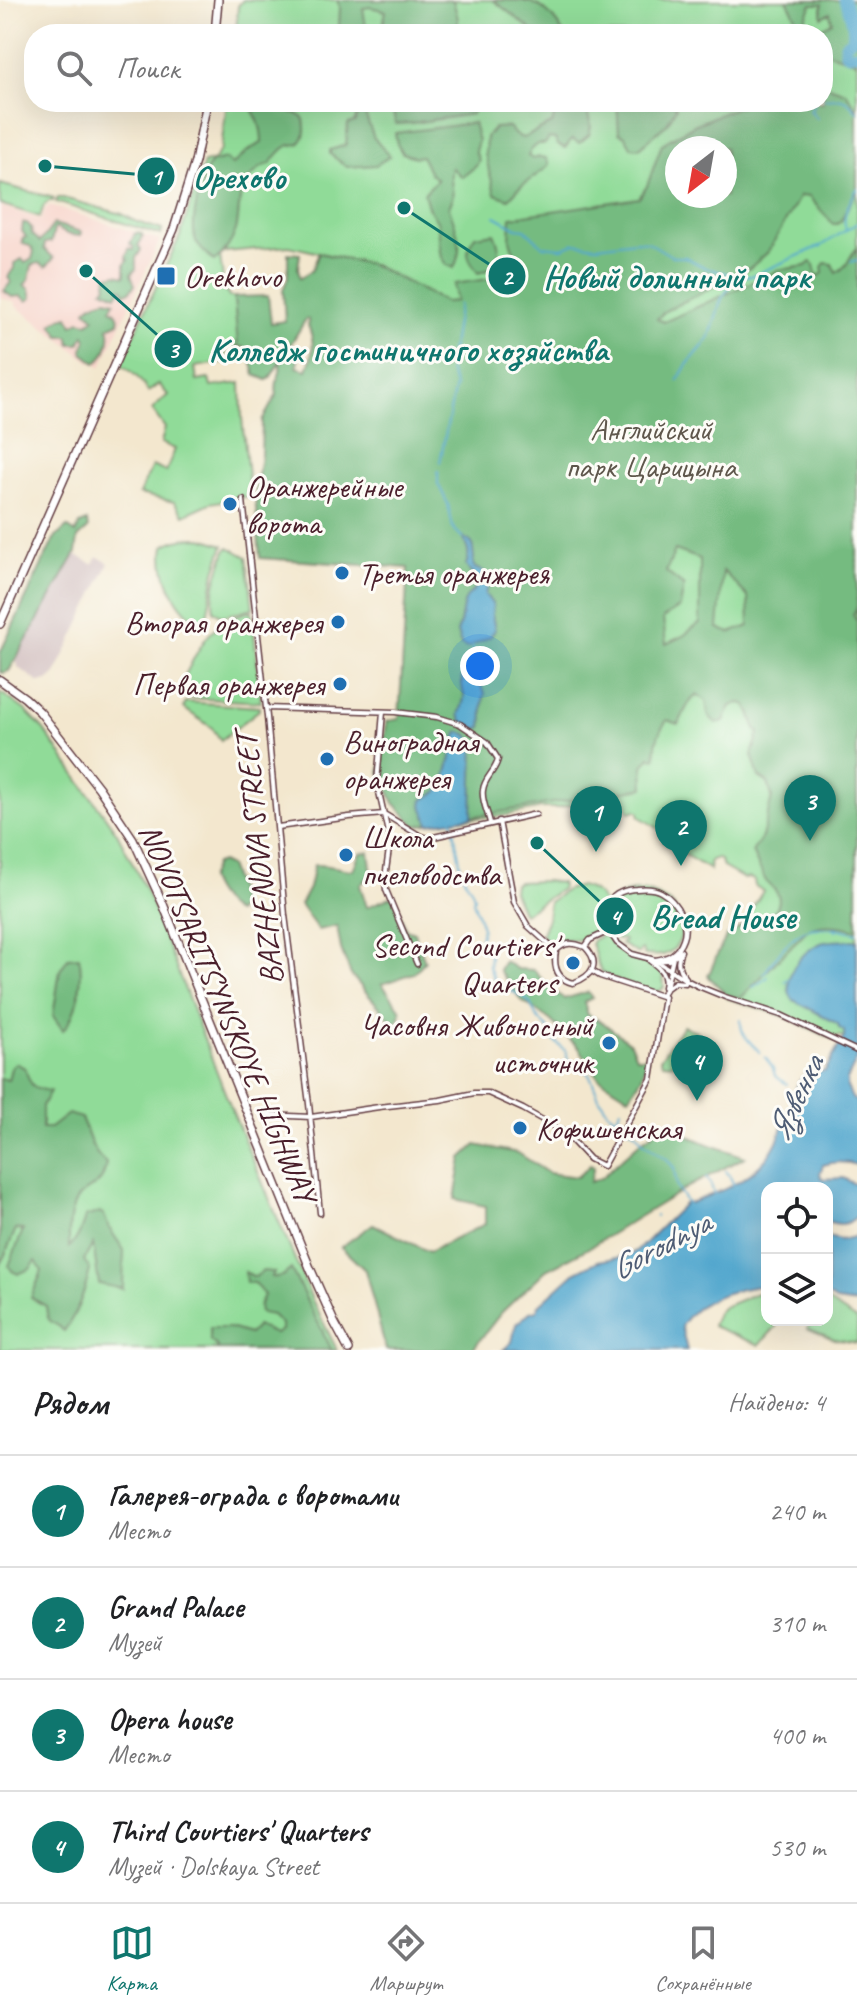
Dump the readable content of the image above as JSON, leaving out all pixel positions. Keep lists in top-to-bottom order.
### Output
{
  "streets": {
    "main road": ["NOVOTSARITSYNSKOYE HIGHWAY"],
    "street": ["BAZHENOVA STREET"]
  },
  "water": ["Язвенка", "Gorodnya"],
  "parks": ["Английский парк Царицына"],
  "places": {
    "other": [
      "Орехово",
      "Новый долинный парк",
      "Колледж гостиничного хозяйcтва",
      "Оранжерейные ворота",
      "Третья оранжерея",
      "Вторая оранжерея",
      "Первая оранжерея",
      "Виноградная оранжерея",
      "Bread House",
      "Школа пчеловодства",
      "Second Courtiers' Quarters",
      "Часовня Живоносный источник",
      "Кофишенская"
    ],
    "transit": ["Orekhovo"]
  },
  "north": "bottom left",
  "page": {
    "search": "Поиск",
    "pins": [
      "3",
      "1",
      "2",
      "4"
    ],
    "heading": ["Рядом", "Найдено: 4"],
    "list": [
      {
        "mark": "1",
        "name": "Галерея-ограда с воротами",
        "note": "Место",
        "value": "240 m"
      },
      {
        "mark": "2",
        "name": "Grand Palace",
        "note": "Музей",
        "value": "310 m"
      },
      {
        "mark": "3",
        "name": "Opera house",
        "note": "Место",
        "value": "400 m"
      },
      {
        "mark": "4",
        "name": "Third Courtiers' Quarters",
        "note": "Музей · Dolskaya Street",
        "value": "530 m"
      }
    ],
    "nav": ["Карта", "Маршрут", "Сохранённые"]
  }
}
